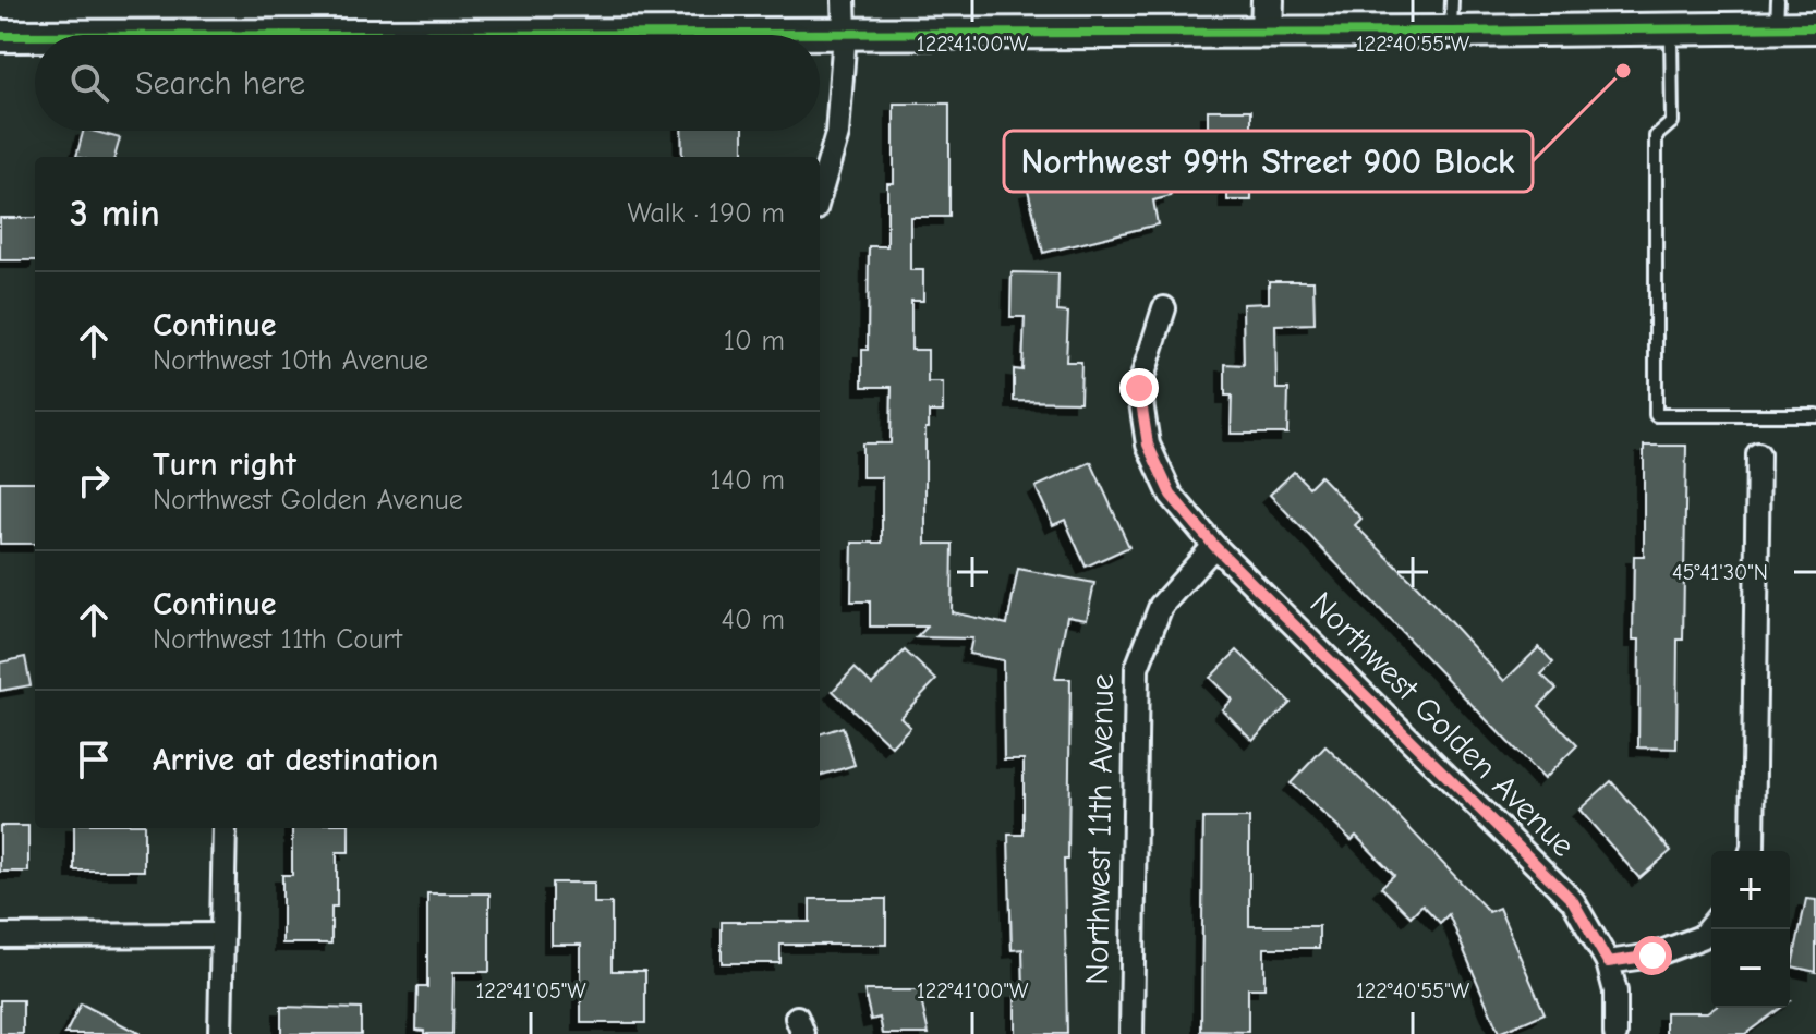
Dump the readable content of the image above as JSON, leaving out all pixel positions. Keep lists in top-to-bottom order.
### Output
{
  "streets": {
    "street": ["Northwest Golden Avenue", "Northwest 11th Avenue"]
  },
  "crossings": [
    ["Northwest Golden Avenue", "Northwest 11th Avenue"]
  ],
  "places": ["Northwest 99th Street 900 Block"],
  "page": {
    "search": "Search here",
    "heading": ["3 min", "Walk · 190 m"],
    "list": [
      ["Continue", "Northwest 10th Avenue", "10 m"],
      ["Turn right", "Northwest Golden Avenue", "140 m"],
      ["Continue", "Northwest 11th Court", "40 m"],
      "Arrive at destination"
    ],
    "map_buttons": ["+", "−"]
  },
  "coordinates": [
    "122°41'00\"W",
    "122°40'55\"W",
    "45°41'30\"N",
    "122°41'05\"W"
  ]
}
